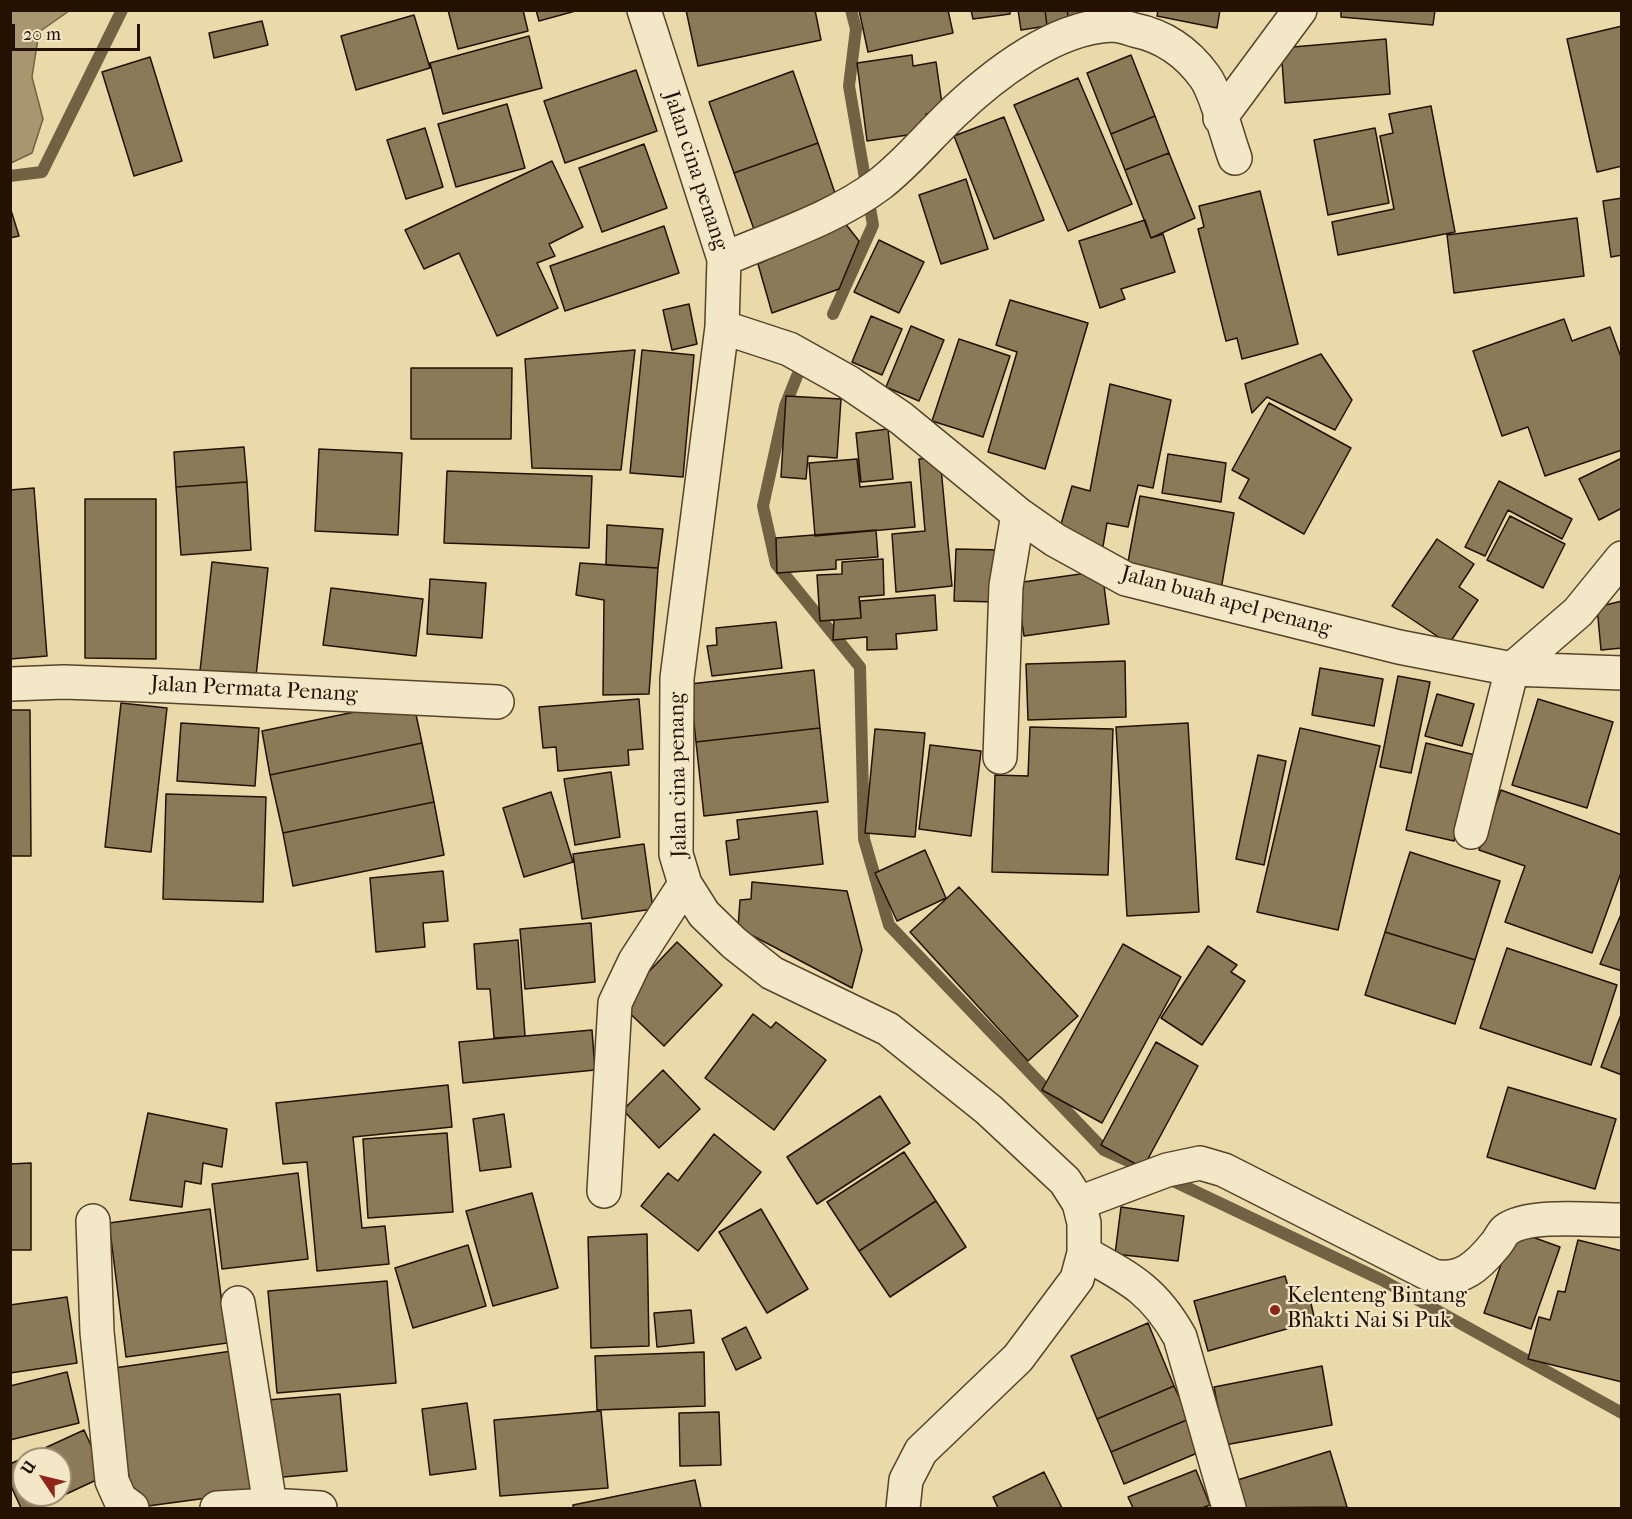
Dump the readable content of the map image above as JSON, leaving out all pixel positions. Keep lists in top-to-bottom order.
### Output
{
  "streets": {
    "street": ["Jalan cina penang", "Jalan buah apel penang", "Jalan Permata Penang"]
  },
  "crossings": [
    ["Jalan cina penang", "Jalan buah apel penang"]
  ],
  "places": ["Kelenteng Bintang Bhakti Nai Si Puk"],
  "scale_bar": "20 m",
  "north": "top left"
}
